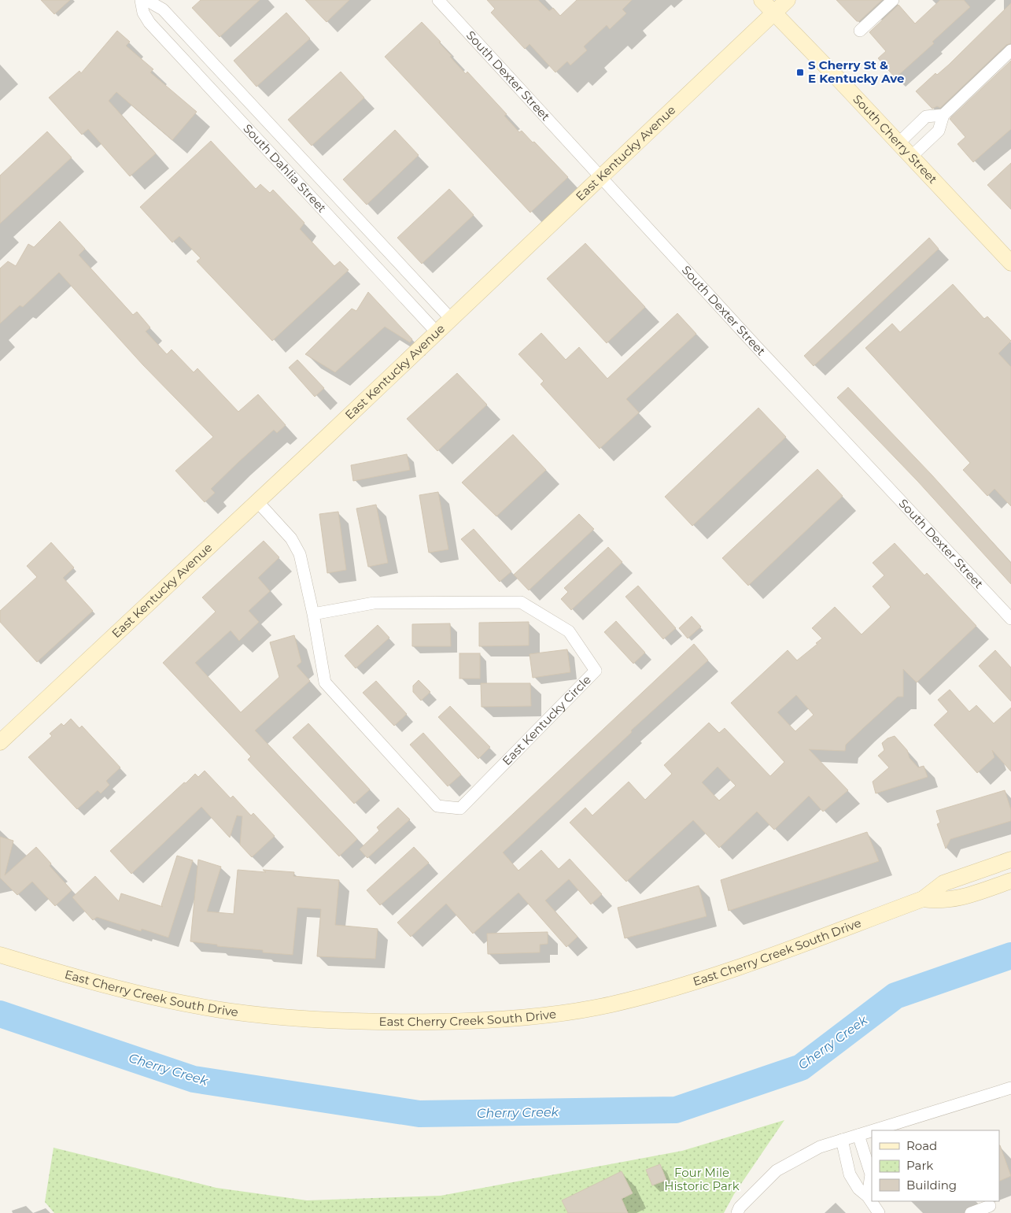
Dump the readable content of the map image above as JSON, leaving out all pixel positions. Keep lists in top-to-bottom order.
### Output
{
  "streets": {
    "street": [
      "South Dexter Street",
      "South Cherry Street",
      "East Kentucky Avenue",
      "South Dahlia Street",
      "East Kentucky Circle",
      "East Cherry Creek South Drive"
    ]
  },
  "crossings": [
    ["South Dexter Street", "East Kentucky Avenue"],
    ["South Cherry Street", "East Kentucky Avenue"],
    ["East Kentucky Avenue", "South Dahlia Street"],
    ["East Kentucky Avenue", "East Kentucky Circle"]
  ],
  "water": ["Cherry Creek"],
  "parks": ["Four Mile Historic Park"],
  "places": {
    "transit": ["S Cherry St & E Kentucky Ave"]
  },
  "legend": ["Road", "Park", "Building"]
}
